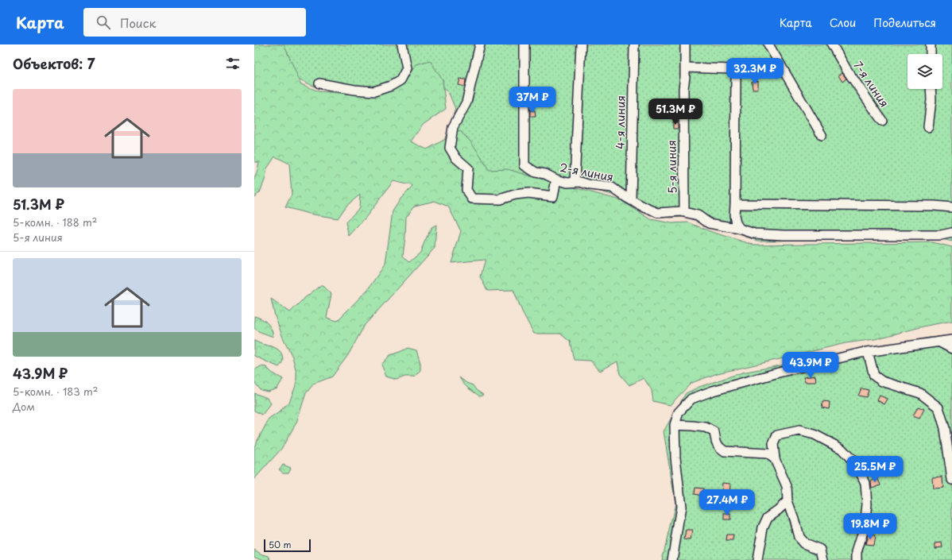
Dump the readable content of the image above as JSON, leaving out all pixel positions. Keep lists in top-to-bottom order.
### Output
{
  "streets": {
    "street": [
      "7-я линия",
      "4-я линия",
      "5-я линия",
      "2-я линия"
    ]
  },
  "crossings": [
    ["4-я линия", "2-я линия"],
    ["5-я линия", "2-я линия"]
  ],
  "scale_bar": "50 m",
  "page": {
    "header": "Карта",
    "search": "Поиск",
    "nav": ["Карта", "Слои", "Поделиться"],
    "heading": "Объектов: 7",
    "price": [
      "32.3M ₽",
      "37M ₽",
      "51.3M ₽",
      "43.9M ₽",
      "25.5M ₽",
      "27.4M ₽",
      "19.8M ₽"
    ],
    "list": [
      {
        "name": "51.3M ₽",
        "note": "5-комн. · 188 m² · 5-я линия"
      },
      {
        "name": "43.9M ₽",
        "note": "5-комн. · 183 m² · Дом"
      }
    ],
    "scale": "50 m"
  }
}
